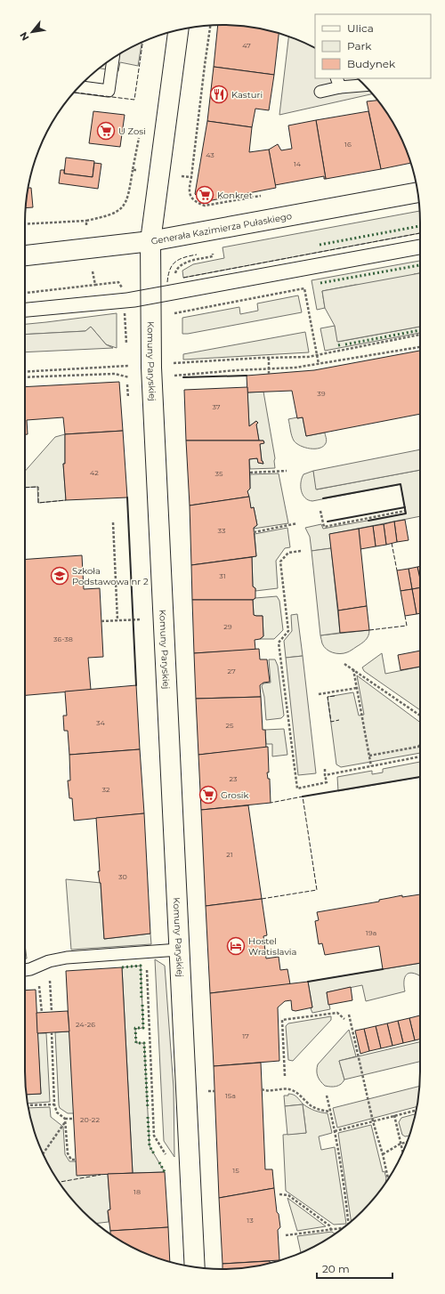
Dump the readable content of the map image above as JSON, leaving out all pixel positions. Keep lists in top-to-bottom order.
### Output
{
  "streets": {
    "street": ["Generała Kazimierza Pułaskiego", "Komuny Paryskiej"]
  },
  "crossings": [
    ["Generała Kazimierza Pułaskiego", "Komuny Paryskiej"]
  ],
  "places": {
    "restaurant": ["Kasturi"],
    "supermarket": ["U Zosi", "Konkret", "Grosik"],
    "school or university": ["Szkoła Podstawowa nr 2"],
    "hotel": ["Hostel Wratislavia"]
  },
  "house_numbers": [
    "47",
    "16",
    "43",
    "14",
    "39",
    "37",
    "42",
    "35",
    "33",
    "31",
    "29",
    "36-38",
    "27",
    "34",
    "25",
    "23",
    "32",
    "21",
    "30",
    "19a",
    "24-26",
    "17",
    "15a",
    "20-22",
    "15",
    "18",
    "13"
  ],
  "legend": ["Ulica", "Park", "Budynek"],
  "scale_bar": "20 m",
  "north": "bottom left"
}
